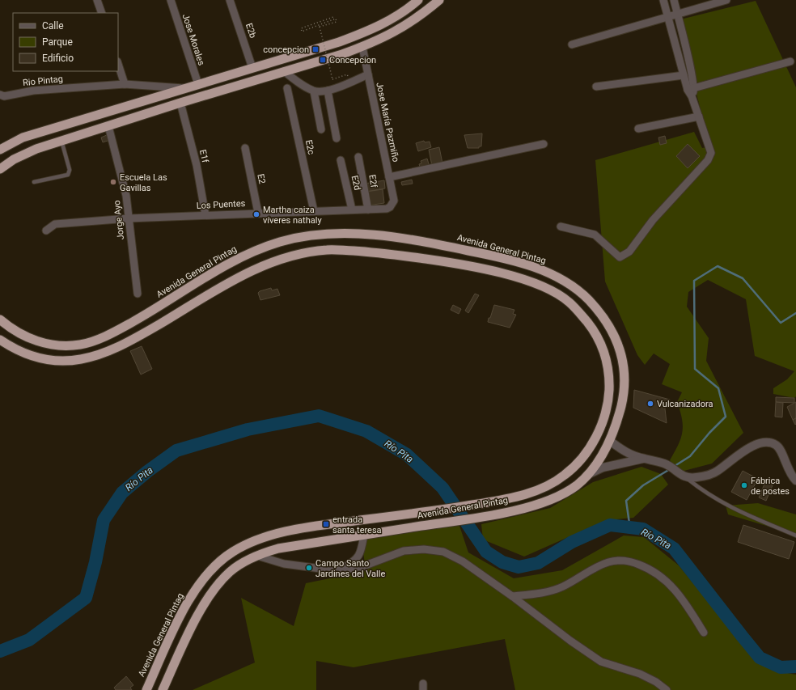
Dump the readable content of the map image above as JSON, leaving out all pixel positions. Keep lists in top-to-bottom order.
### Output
{
  "streets": {
    "highway": ["Avenida General Pintag"],
    "street": [
      "E2b",
      "Jose Morales",
      "Rio Pintag",
      "Jose María Pazmiño",
      "E2c",
      "E1f",
      "E2",
      "E2f",
      "E2d",
      "Los Puentes",
      "Jorge Ayo"
    ]
  },
  "crossings": [
    ["Jose María Pazmiño", "Los Puentes"],
    ["E2c", "Los Puentes"],
    ["E1f", "Los Puentes"],
    ["E2", "Los Puentes"],
    ["E2f", "Los Puentes"],
    ["E2d", "Los Puentes"],
    ["Los Puentes", "Jorge Ayo"]
  ],
  "water": ["Río Pita"],
  "places": {
    "transit": ["concepcion", "Concepcion", "entrada santa teresa"],
    "other": [
      "Escuela Las Gavillas",
      "Martha caiza víveres nathaly",
      "Vulcanizadora",
      "Fábrica de postes",
      "Campo Santo Jardines del Valle"
    ]
  },
  "legend": ["Calle", "Parque", "Edificio"]
}
